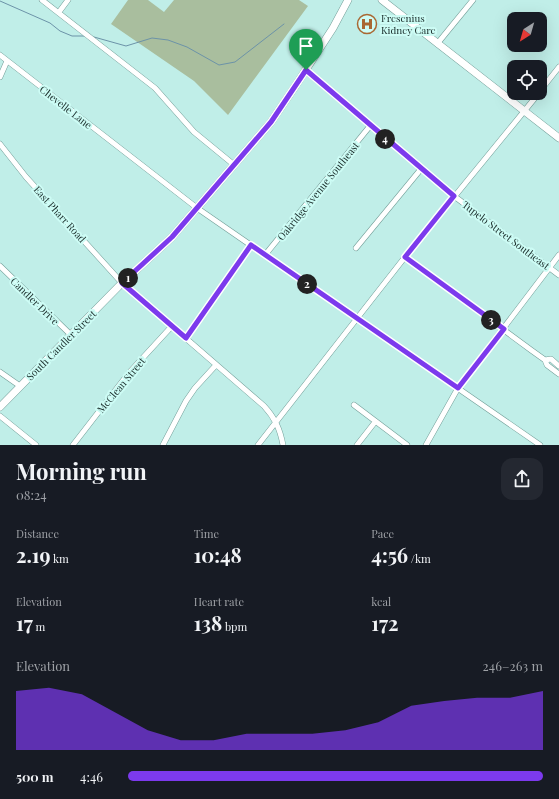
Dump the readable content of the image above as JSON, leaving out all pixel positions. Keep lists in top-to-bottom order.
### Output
{
  "streets": {
    "main road": ["South Candler Street"],
    "street": [
      "Chevelle Lane",
      "Oakridge Avenue Southeast",
      "East Pharr Road",
      "Tupelo Street Southeast",
      "Candler Drive",
      "McClean Street"
    ]
  },
  "crossings": [
    ["Chevelle Lane", "Oakridge Avenue Southeast"],
    ["Chevelle Lane", "South Candler Street"],
    ["Oakridge Avenue Southeast", "Tupelo Street Southeast"],
    ["East Pharr Road", "South Candler Street"],
    ["East Pharr Road", "McClean Street"],
    ["Tupelo Street Southeast", "South Candler Street"],
    ["Candler Drive", "South Candler Street"]
  ],
  "places": {
    "hospital": ["Fresenius Kidney Care"]
  },
  "north": "bottom left",
  "page": {
    "pins": [
      "4",
      "1",
      "2",
      "3"
    ],
    "heading": ["Morning run", "08:24"],
    "stats": [
      ["Distance", "2.19 km"],
      ["Time", "10:48"],
      ["Pace", "4:56 /km"],
      ["Elevation", "17 m"],
      ["Heart rate", "138 bpm"],
      ["kcal", "172"]
    ],
    "chart": ["Elevation", "246–263 m"],
    "list": [
      {
        "name": "500 m",
        "note": "4:46"
      }
    ]
  }
}
